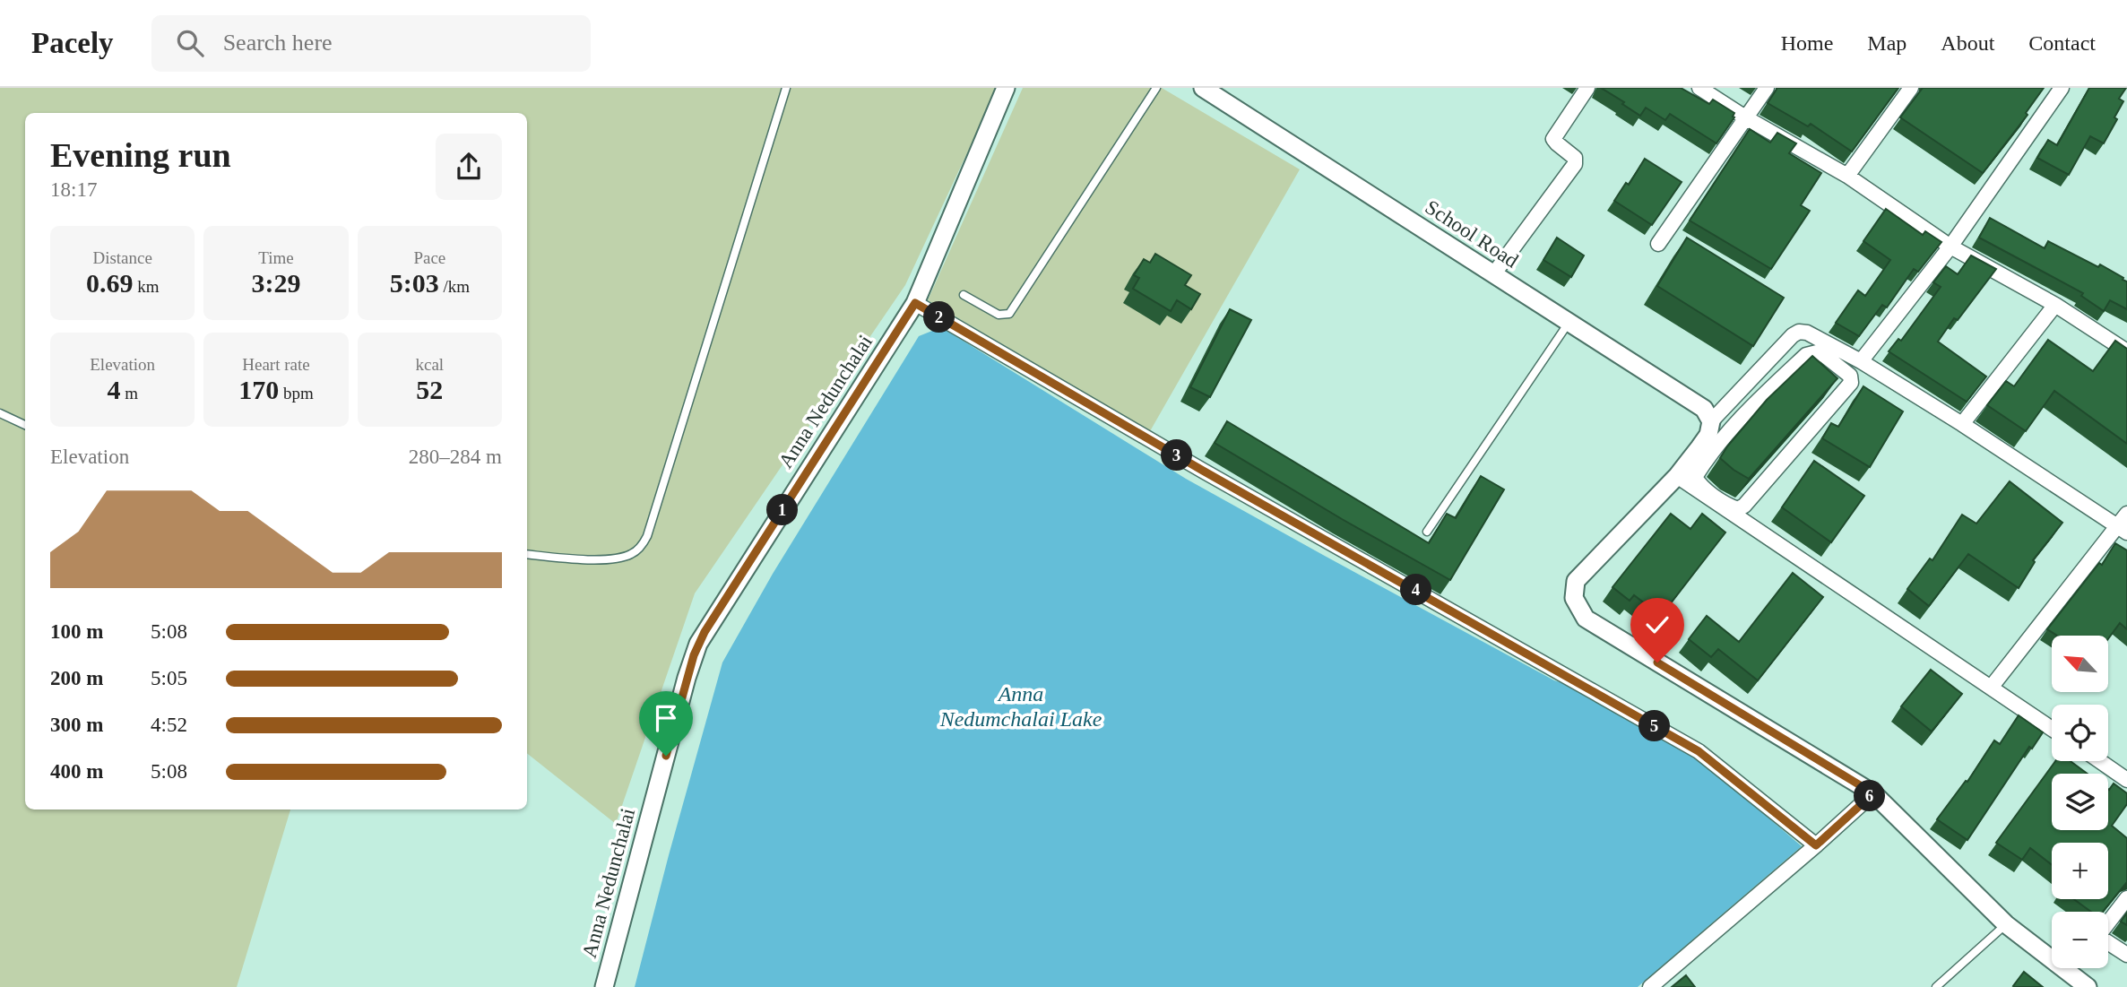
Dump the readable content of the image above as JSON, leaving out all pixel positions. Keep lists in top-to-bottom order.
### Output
{
  "streets": {
    "street": ["School Road", "Anna Nedunchalai"]
  },
  "water": ["Anna Nedumchalai Lake"],
  "north": "top left",
  "page": {
    "header": "Pacely",
    "search": "Search here",
    "nav": [
      "Home",
      "Map",
      "About",
      "Contact"
    ],
    "heading": ["Evening run", "18:17"],
    "stats": [
      ["Distance", "0.69 km"],
      ["Time", "3:29"],
      ["Pace", "5:03 /km"],
      ["Elevation", "4 m"],
      ["Heart rate", "170 bpm"],
      ["kcal", "52"]
    ],
    "pins": [
      "2",
      "3",
      "1",
      "4",
      "5",
      "6"
    ],
    "chart": ["Elevation", "280–284 m"],
    "list": [
      {
        "name": "100 m",
        "note": "5:08"
      },
      {
        "name": "200 m",
        "note": "5:05"
      },
      {
        "name": "300 m",
        "note": "4:52"
      },
      {
        "name": "400 m",
        "note": "5:08"
      }
    ],
    "map_buttons": ["+", "−"]
  }
}
